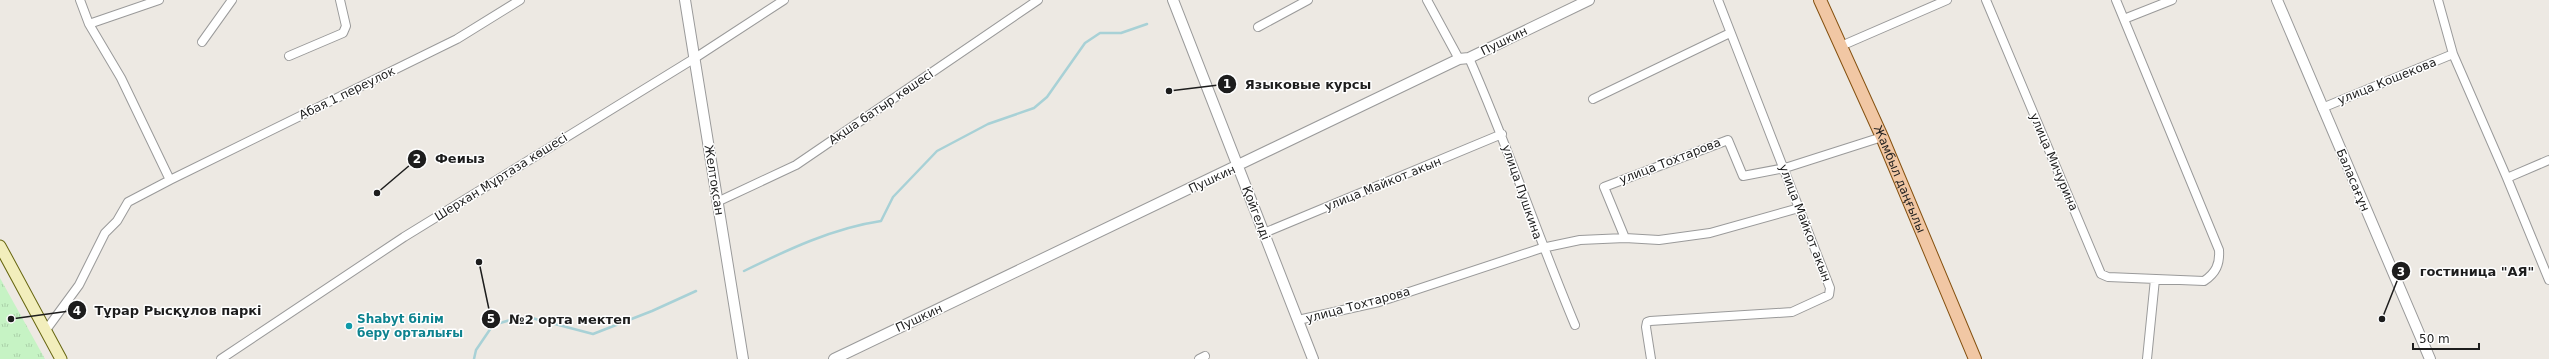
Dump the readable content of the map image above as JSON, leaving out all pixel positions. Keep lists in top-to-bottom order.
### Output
{
  "streets": {
    "main road": ["Жамбыл даңғылы"],
    "street": [
      "Пушкин",
      "улица Кошекова",
      "Абая 1 переулок",
      "Ақша батыр көшесі",
      "улица Тохтарова",
      "улица Мичурина",
      "Шерхан Мұртаза көшесі",
      "Желтоқсан",
      "Баласағұн",
      "улица Майкот акын",
      "улица Пушкина",
      "Қойгелді"
    ]
  },
  "crossings": [
    ["Пушкин", "улица Пушкина"],
    ["Пушкин", "Қойгелді"],
    ["улица Кошекова", "Баласағұн"],
    ["Ақша батыр көшесі", "Желтоқсан"],
    ["улица Тохтарова", "Жамбыл даңғылы"],
    ["улица Тохтарова", "улица Майкот акын"],
    ["улица Тохтарова", "улица Пушкина"],
    ["улица Тохтарова", "Қойгелді"],
    ["Шерхан Мұртаза көшесі", "Желтоқсан"],
    ["улица Майкот акын", "улица Пушкина"],
    ["улица Майкот акын", "Қойгелді"]
  ],
  "places": [
    "Языковые курсы",
    "Феиыз",
    "№2 орта мектеп",
    "Тұрар Рысқұлов паркі",
    "гостиница \"АЯ\"",
    "Shabyt білім беру орталығы"
  ],
  "scale_bar": "50 m"
}
